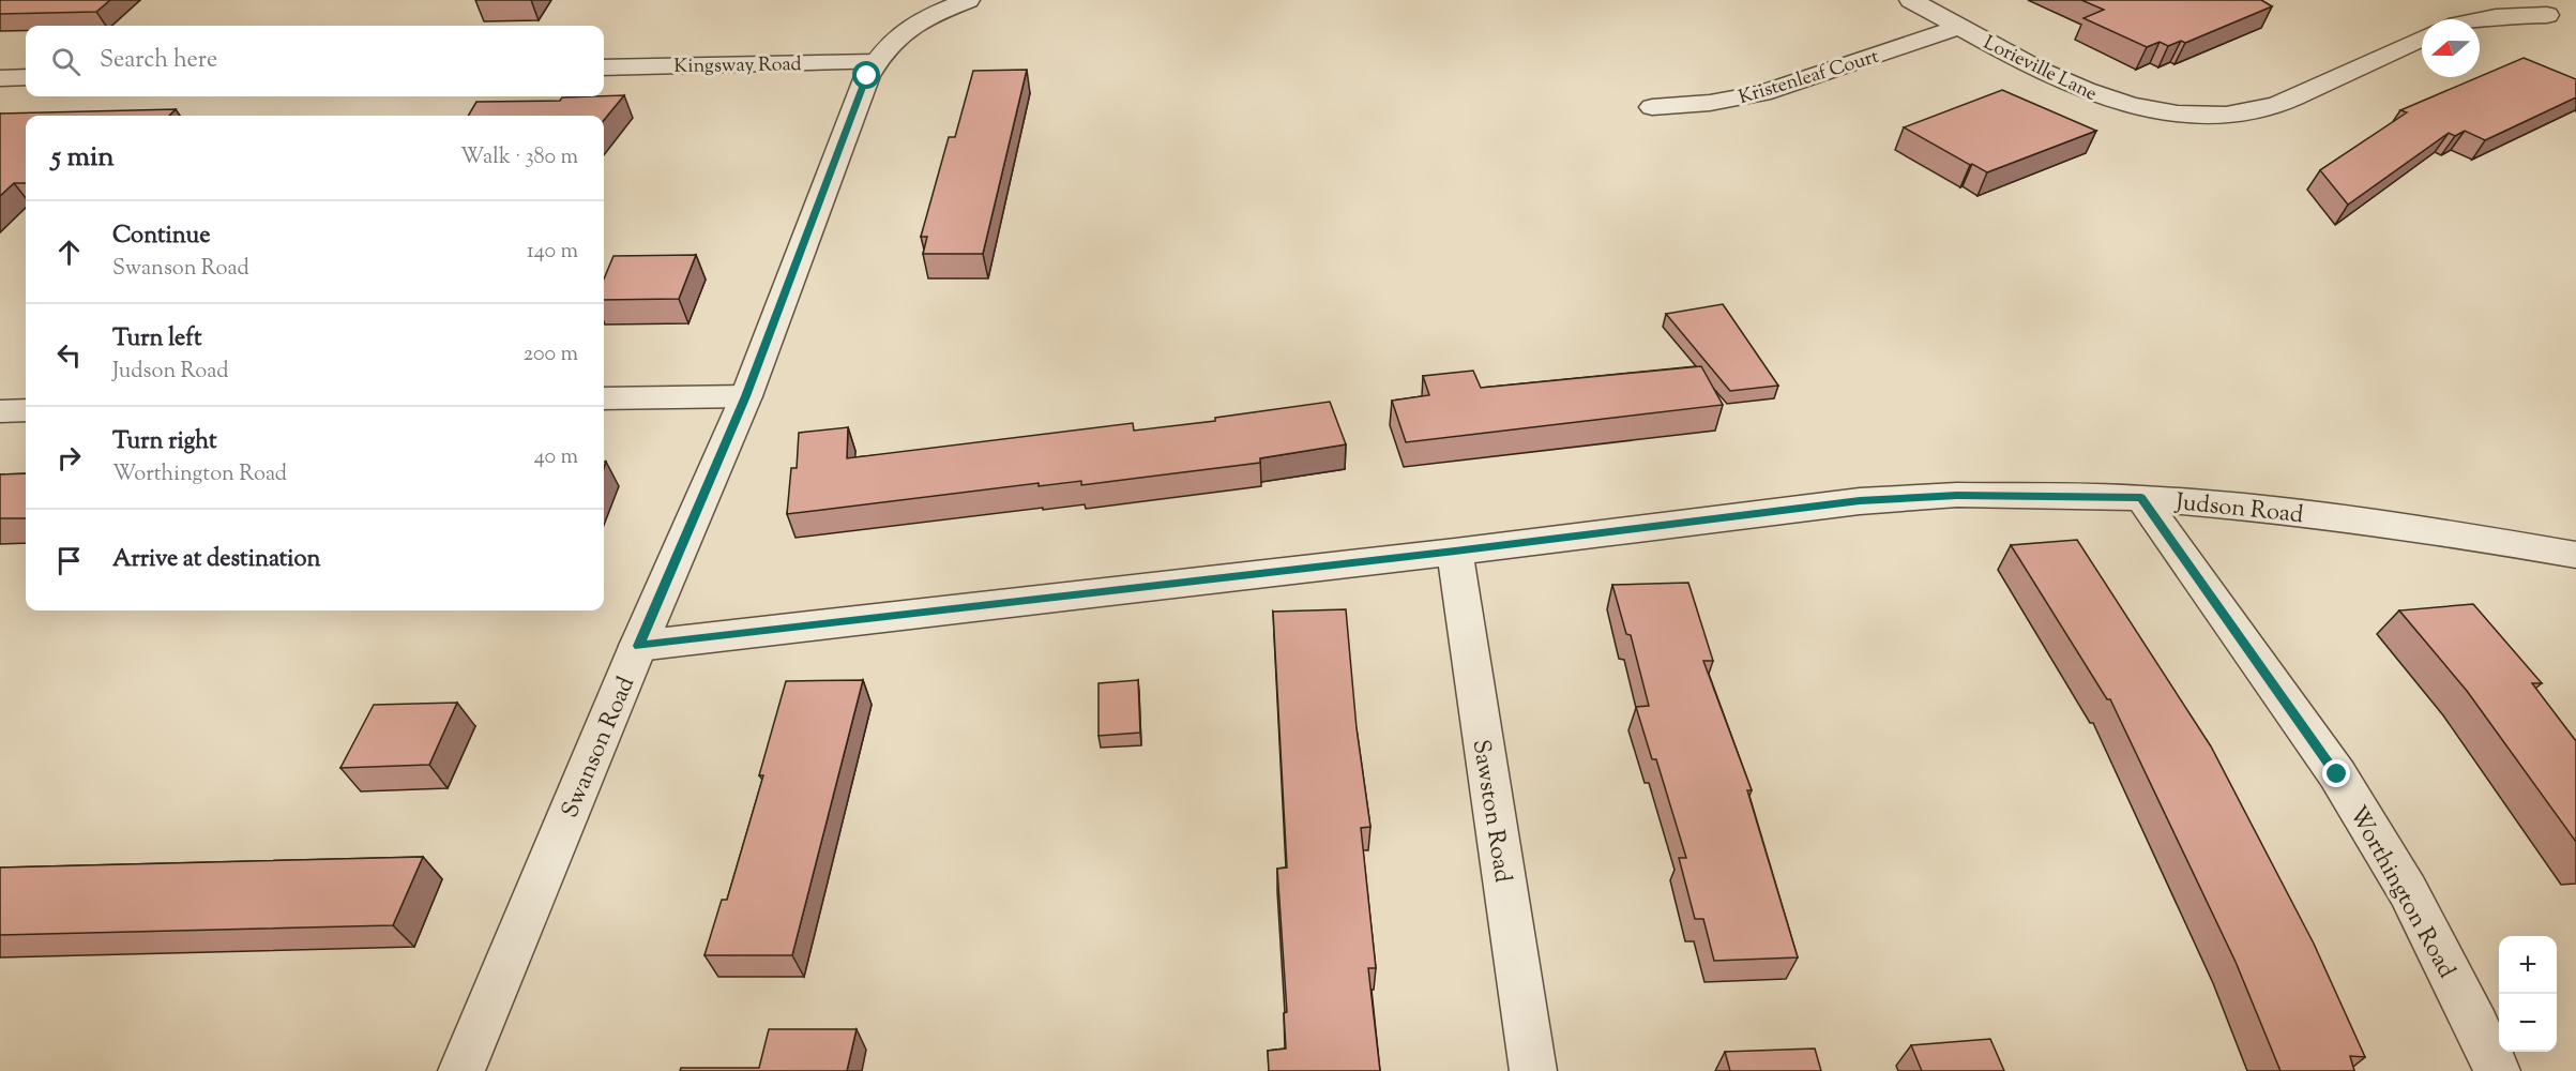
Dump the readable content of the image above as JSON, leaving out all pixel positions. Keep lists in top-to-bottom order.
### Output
{
  "streets": {
    "street": [
      "Kingsway Road",
      "Lorieville Lane",
      "Kristenleaf Court",
      "Judson Road",
      "Swanson Road",
      "Sawston Road",
      "Worthington Road"
    ]
  },
  "crossings": [
    ["Kingsway Road", "Swanson Road"],
    ["Lorieville Lane", "Kristenleaf Court"],
    ["Judson Road", "Swanson Road"],
    ["Judson Road", "Sawston Road"],
    ["Judson Road", "Worthington Road"]
  ],
  "north": "left",
  "page": {
    "search": "Search here",
    "heading": ["5 min", "Walk · 380 m"],
    "list": [
      ["Continue", "Swanson Road", "140 m"],
      ["Turn left", "Judson Road", "200 m"],
      ["Turn right", "Worthington Road", "40 m"],
      "Arrive at destination"
    ],
    "map_buttons": ["+", "−"]
  }
}
